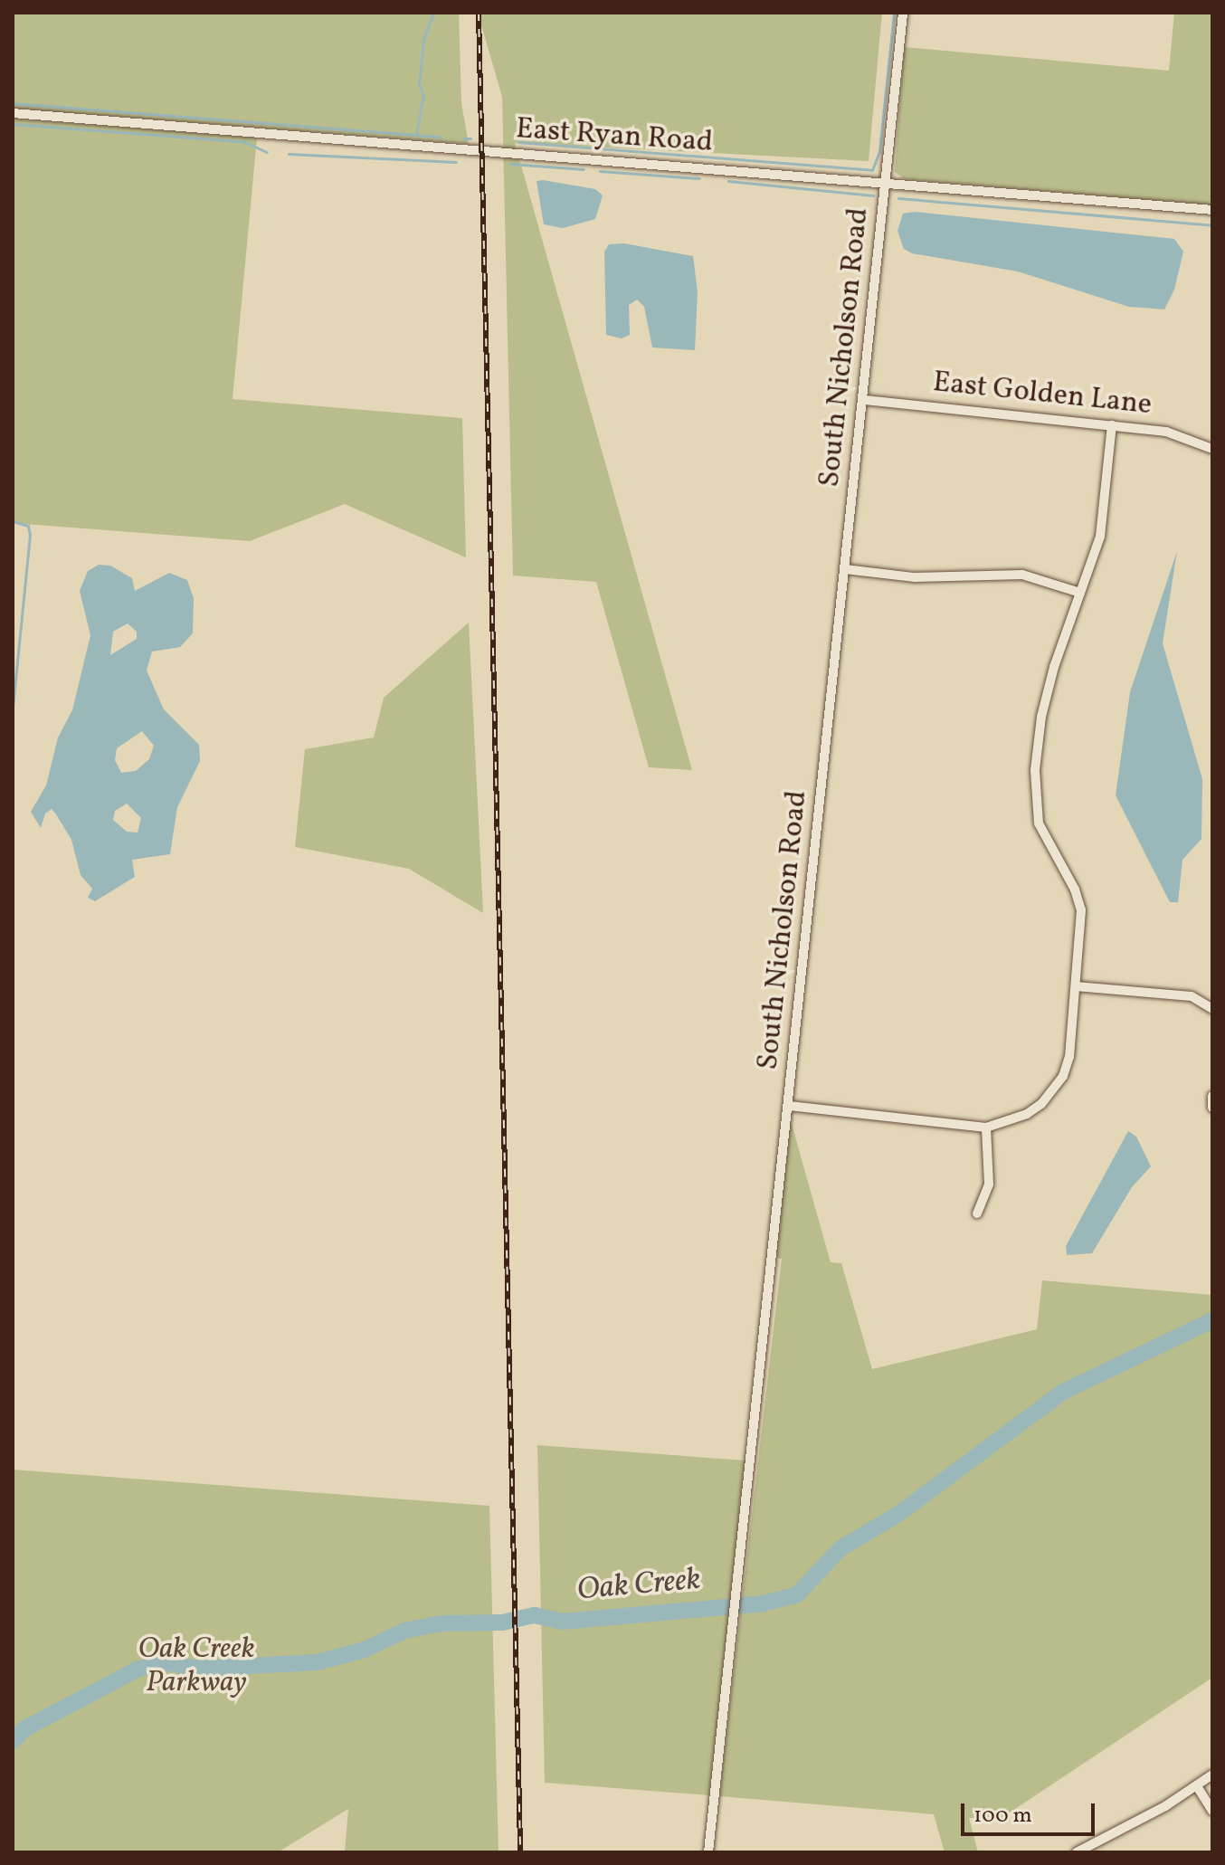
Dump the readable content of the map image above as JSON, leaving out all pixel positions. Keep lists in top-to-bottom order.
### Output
{
  "streets": {
    "street": ["East Ryan Road", "South Nicholson Road", "East Golden Lane"]
  },
  "crossings": [
    ["East Ryan Road", "South Nicholson Road"],
    ["South Nicholson Road", "East Golden Lane"]
  ],
  "water": ["Oak Creek"],
  "parks": ["Oak Creek Parkway"],
  "scale_bar": "100 m"
}
